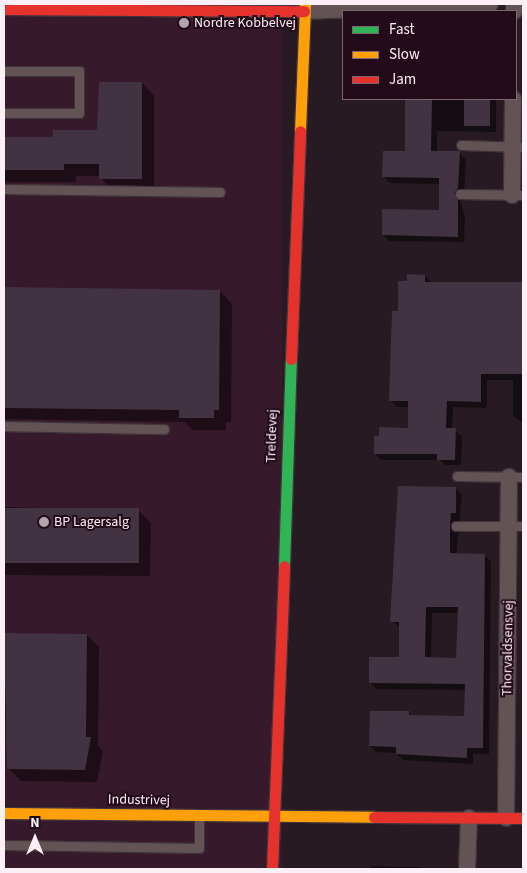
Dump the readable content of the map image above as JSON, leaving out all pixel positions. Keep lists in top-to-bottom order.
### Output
{
  "streets": {
    "street": ["Treldevej", "Thorvaldsensvej", "Industrivej"]
  },
  "crossings": [
    ["Treldevej", "Industrivej"]
  ],
  "places": ["Nordre Kobbelvej", "BP Lagersalg"],
  "legend": ["Fast", "Slow", "Jam"],
  "north": "top"
}
